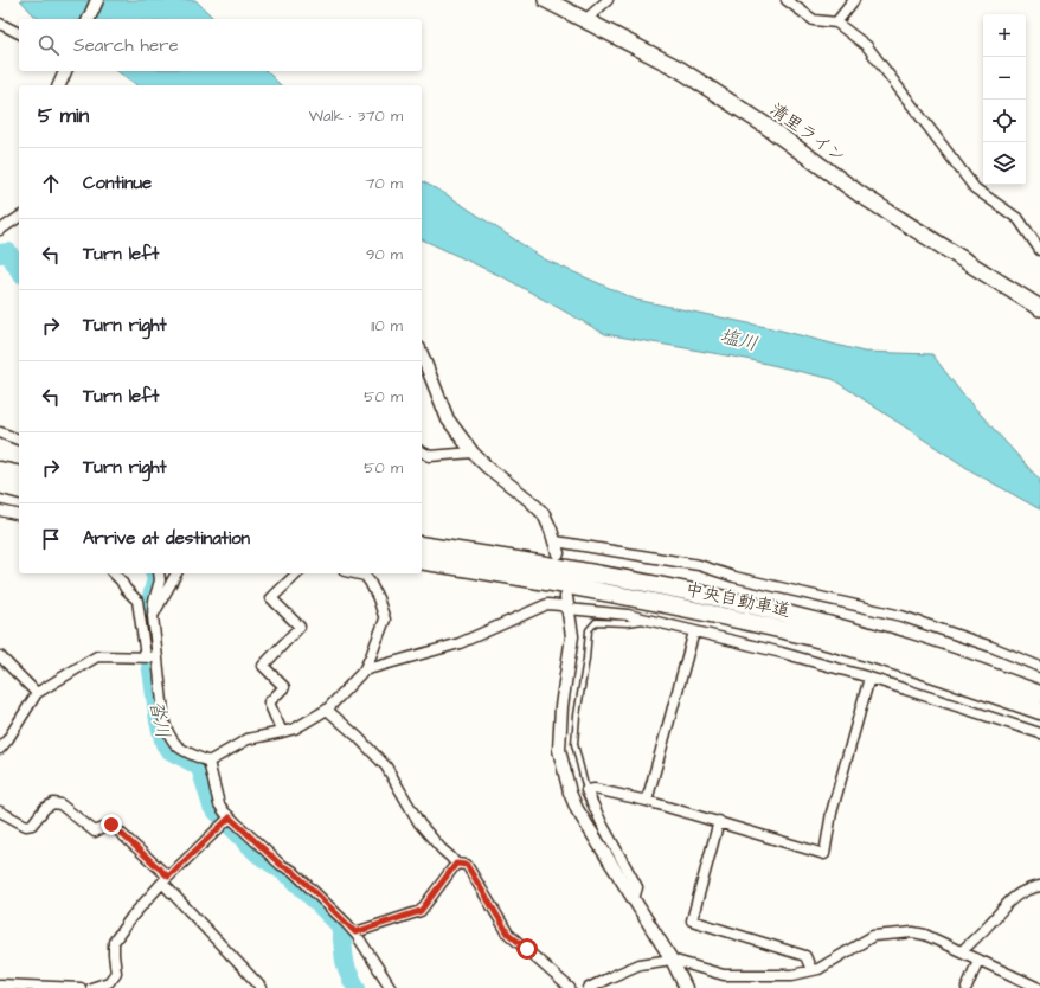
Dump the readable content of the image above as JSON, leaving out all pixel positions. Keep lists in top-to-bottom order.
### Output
{
  "streets": {
    "highway": ["清里ライン", "中央自動車道"]
  },
  "water": ["塩川", "沓川"],
  "page": {
    "map_buttons": ["+", "−"],
    "search": "Search here",
    "heading": ["5 min", "Walk · 370 m"],
    "list": [
      ["Continue", "70 m"],
      ["Turn left", "90 m"],
      ["Turn right", "110 m"],
      ["Turn left", "50 m"],
      ["Turn right", "50 m"],
      "Arrive at destination"
    ]
  }
}
